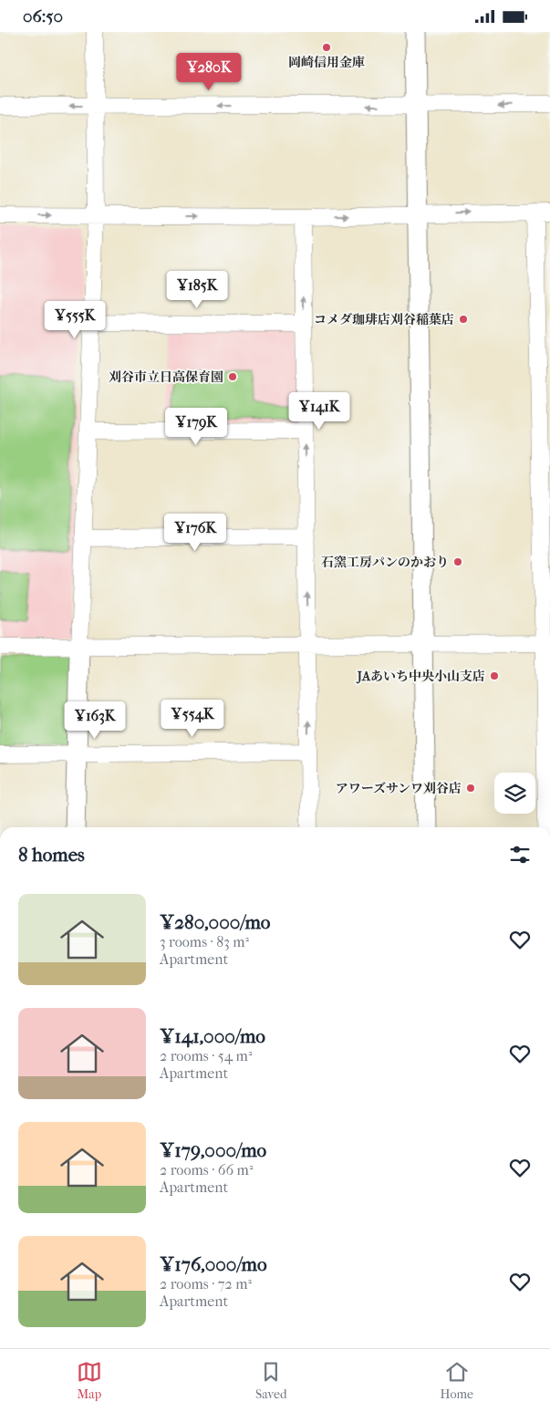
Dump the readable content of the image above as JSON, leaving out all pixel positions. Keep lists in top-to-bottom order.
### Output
{
  "places": [
    "岡崎信用金庫",
    "コメダ珈琲店刈谷稲葉店",
    "刈谷市立日高保育園",
    "石窯工房パンのかおり",
    "JAあいち中央小山支店",
    "アワーズサンワ刈谷店"
  ],
  "page": {
    "status": "06:50",
    "price": [
      "¥280K",
      "¥185K",
      "¥555K",
      "¥141K",
      "¥179K",
      "¥176K",
      "¥554K",
      "¥163K"
    ],
    "heading": "8 homes",
    "list": [
      {
        "name": "¥280,000/mo",
        "note": "3 rooms · 83 m² · Apartment"
      },
      {
        "name": "¥141,000/mo",
        "note": "2 rooms · 54 m² · Apartment"
      },
      {
        "name": "¥179,000/mo",
        "note": "2 rooms · 66 m² · Apartment"
      },
      {
        "name": "¥176,000/mo",
        "note": "2 rooms · 72 m² · Apartment"
      }
    ],
    "tabs": ["Map", "Saved", "Home"]
  }
}
